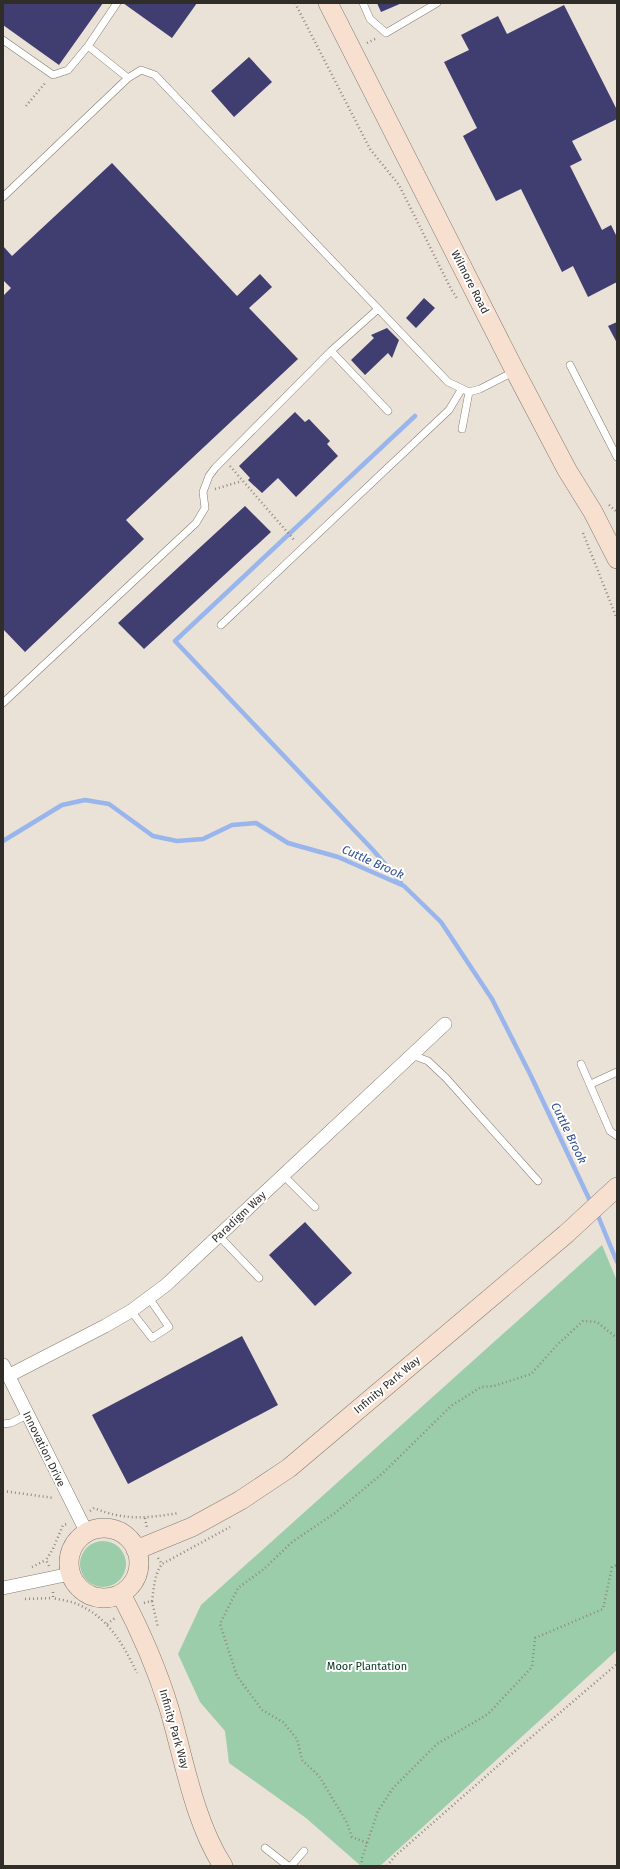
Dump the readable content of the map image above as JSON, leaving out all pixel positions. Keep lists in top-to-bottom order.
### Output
{
  "streets": {
    "street": [
      "Wilmore Road",
      "Paradigm Way",
      "Infinity Park Way",
      "Innovation Drive"
    ]
  },
  "crossings": [
    ["Paradigm Way", "Innovation Drive"],
    ["Infinity Park Way", "Innovation Drive"]
  ],
  "water": ["Cuttle Brook"],
  "parks": ["Moor Plantation"]
}
